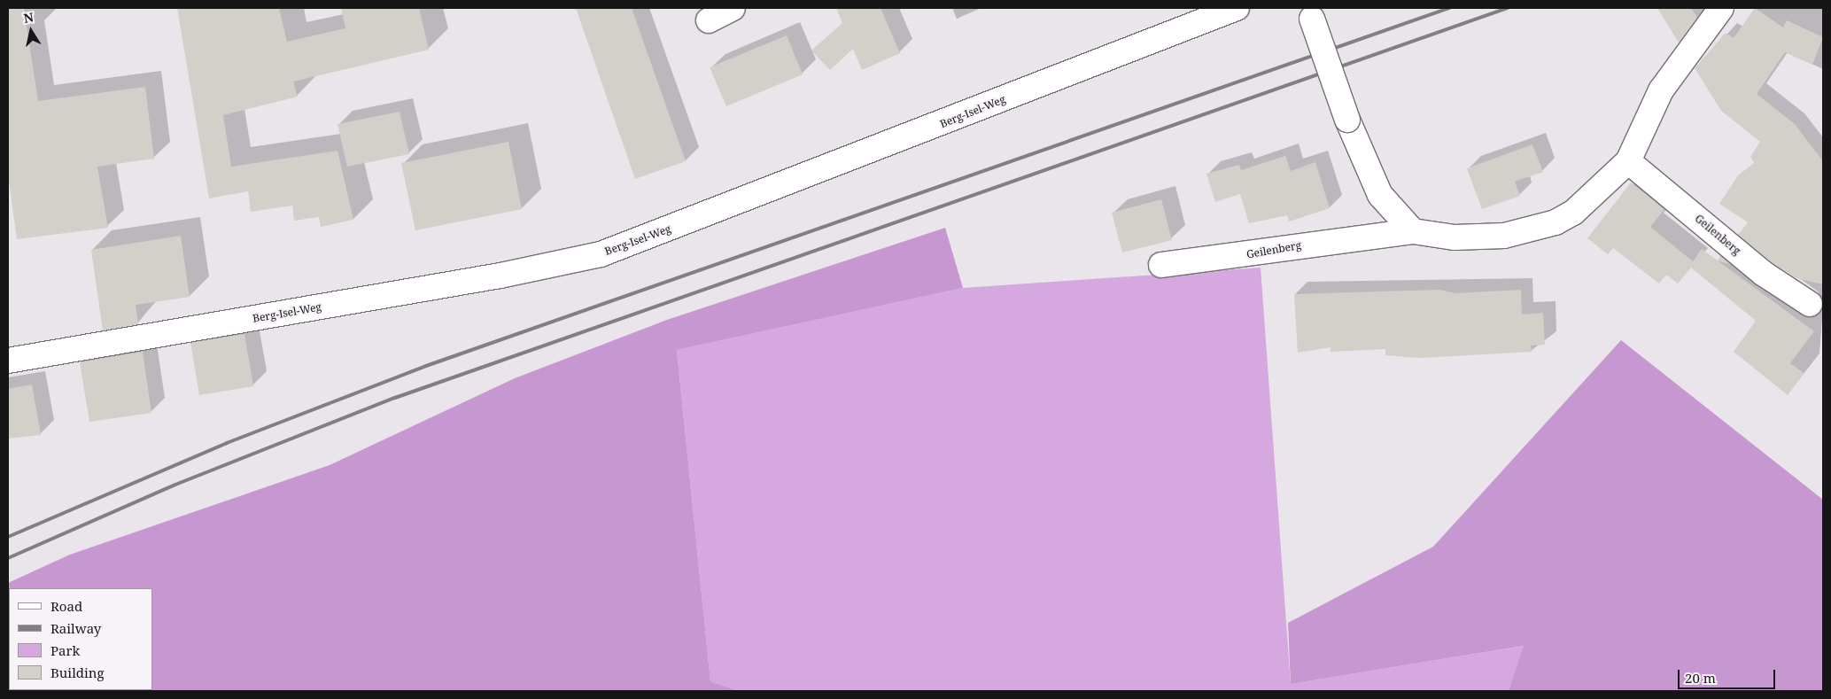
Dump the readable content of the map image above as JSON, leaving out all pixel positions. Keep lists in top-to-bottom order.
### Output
{
  "streets": {
    "street": ["Berg-Isel-Weg", "Geilenberg"]
  },
  "legend": [
    "Road",
    "Railway",
    "Park",
    "Building"
  ],
  "scale_bar": "20 m",
  "north": "top"
}
